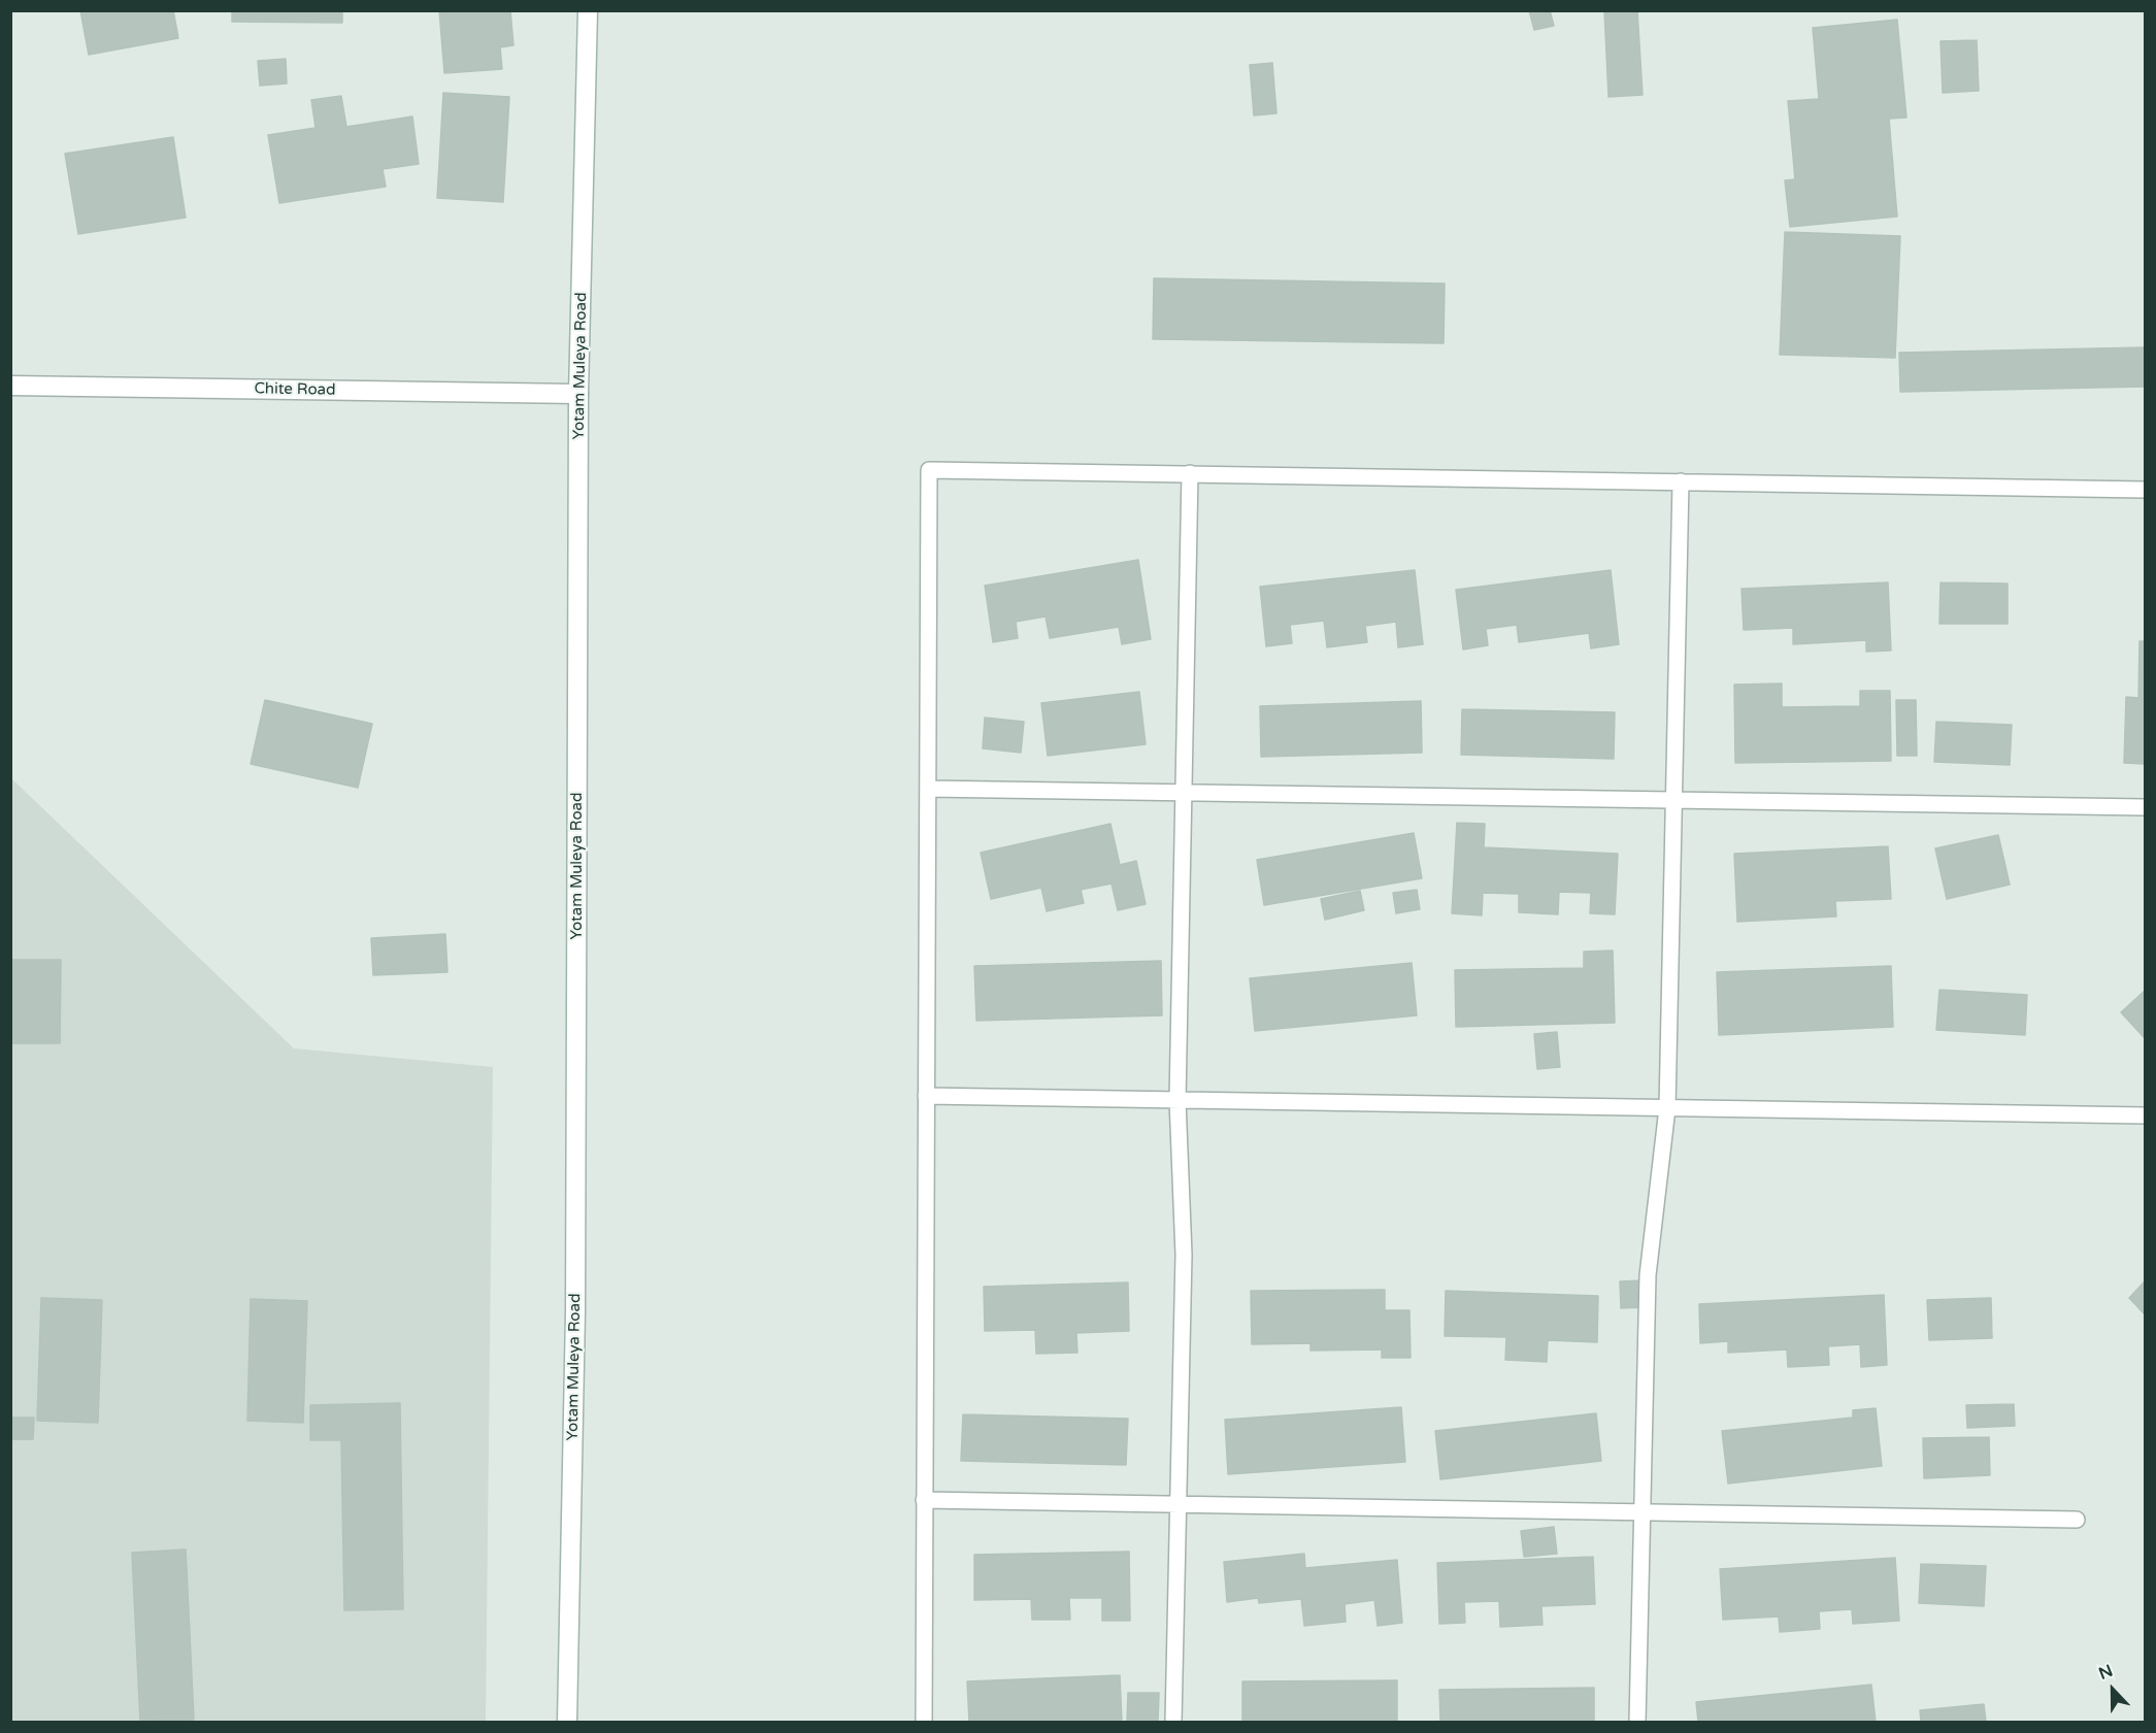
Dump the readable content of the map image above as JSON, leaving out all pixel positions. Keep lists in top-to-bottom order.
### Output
{
  "streets": {
    "street": ["Yotam Muleya Road", "Chite Road"]
  },
  "crossings": [
    ["Yotam Muleya Road", "Chite Road"]
  ],
  "north": "top"
}
